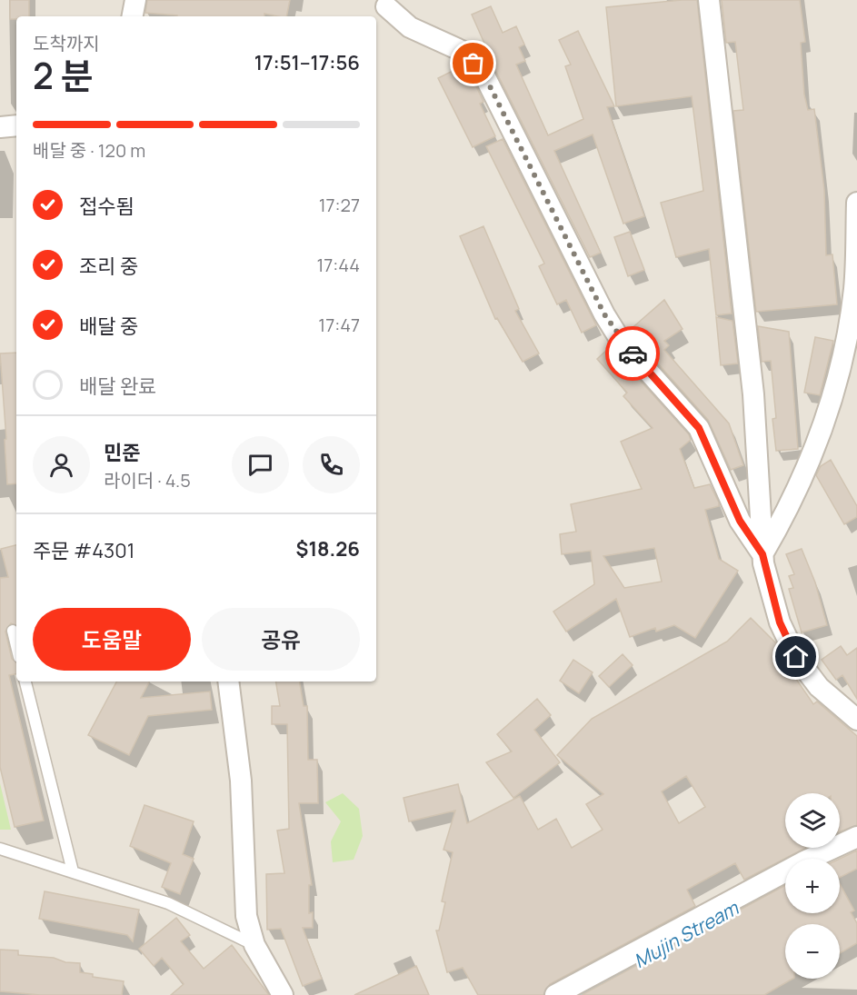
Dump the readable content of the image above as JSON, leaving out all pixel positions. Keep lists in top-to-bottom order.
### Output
{
  "water": ["Mujin Stream"],
  "page": {
    "heading": ["2 분", "도착까지", "17:51–17:56"],
    "panel": [
      "민준",
      "라이더 · 4.5",
      "주문 #4301",
      "$18.26"
    ],
    "bar": "배달 중 · 120 m",
    "list": [
      ["접수됨", "17:27"],
      ["조리 중", "17:44"],
      ["배달 중", "17:47"],
      "배달 완료"
    ],
    "buttons": ["도움말", "공유"],
    "map_buttons": ["+", "−"]
  }
}
